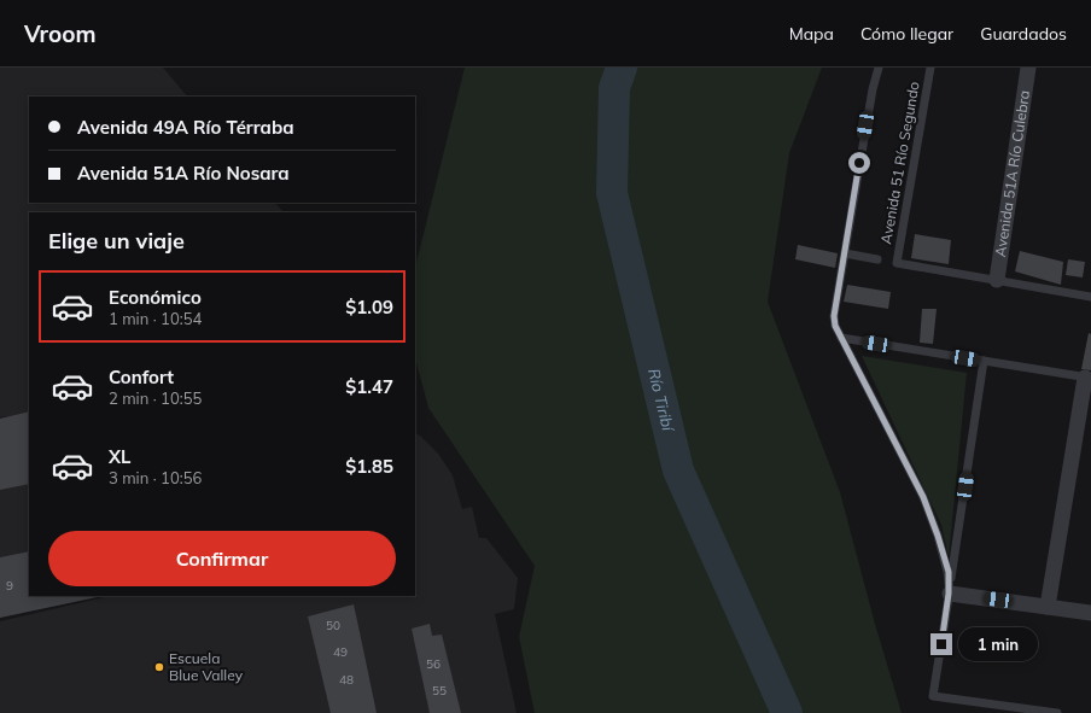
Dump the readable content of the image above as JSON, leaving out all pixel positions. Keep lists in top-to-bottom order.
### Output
{
  "streets": {
    "street": ["Avenida 51A Río Culebra"],
    "lane": ["Avenida 51 Río Segundo"]
  },
  "crossings": [
    ["Avenida 51 Río Segundo", "Avenida 51A Río Culebra"]
  ],
  "water": ["Río Tiribí"],
  "places": ["Escuela Blue Valley"],
  "house_numbers": [
    "9",
    "50",
    "49",
    "56",
    "48",
    "55"
  ],
  "page": {
    "header": "Vroom",
    "nav": ["Mapa", "Cómo llegar", "Guardados"],
    "banner": ["Avenida 49A Río Térraba", "Avenida 51A Río Nosara"],
    "heading": "Elige un viaje",
    "list": [
      {
        "name": "Económico",
        "note": "1 min · 10:54",
        "value": "$1.09"
      },
      {
        "name": "Confort",
        "note": "2 min · 10:55",
        "value": "$1.47"
      },
      {
        "name": "XL",
        "note": "3 min · 10:56",
        "value": "$1.85"
      }
    ],
    "buttons": "Confirmar",
    "bubble": "1 min"
  }
}
